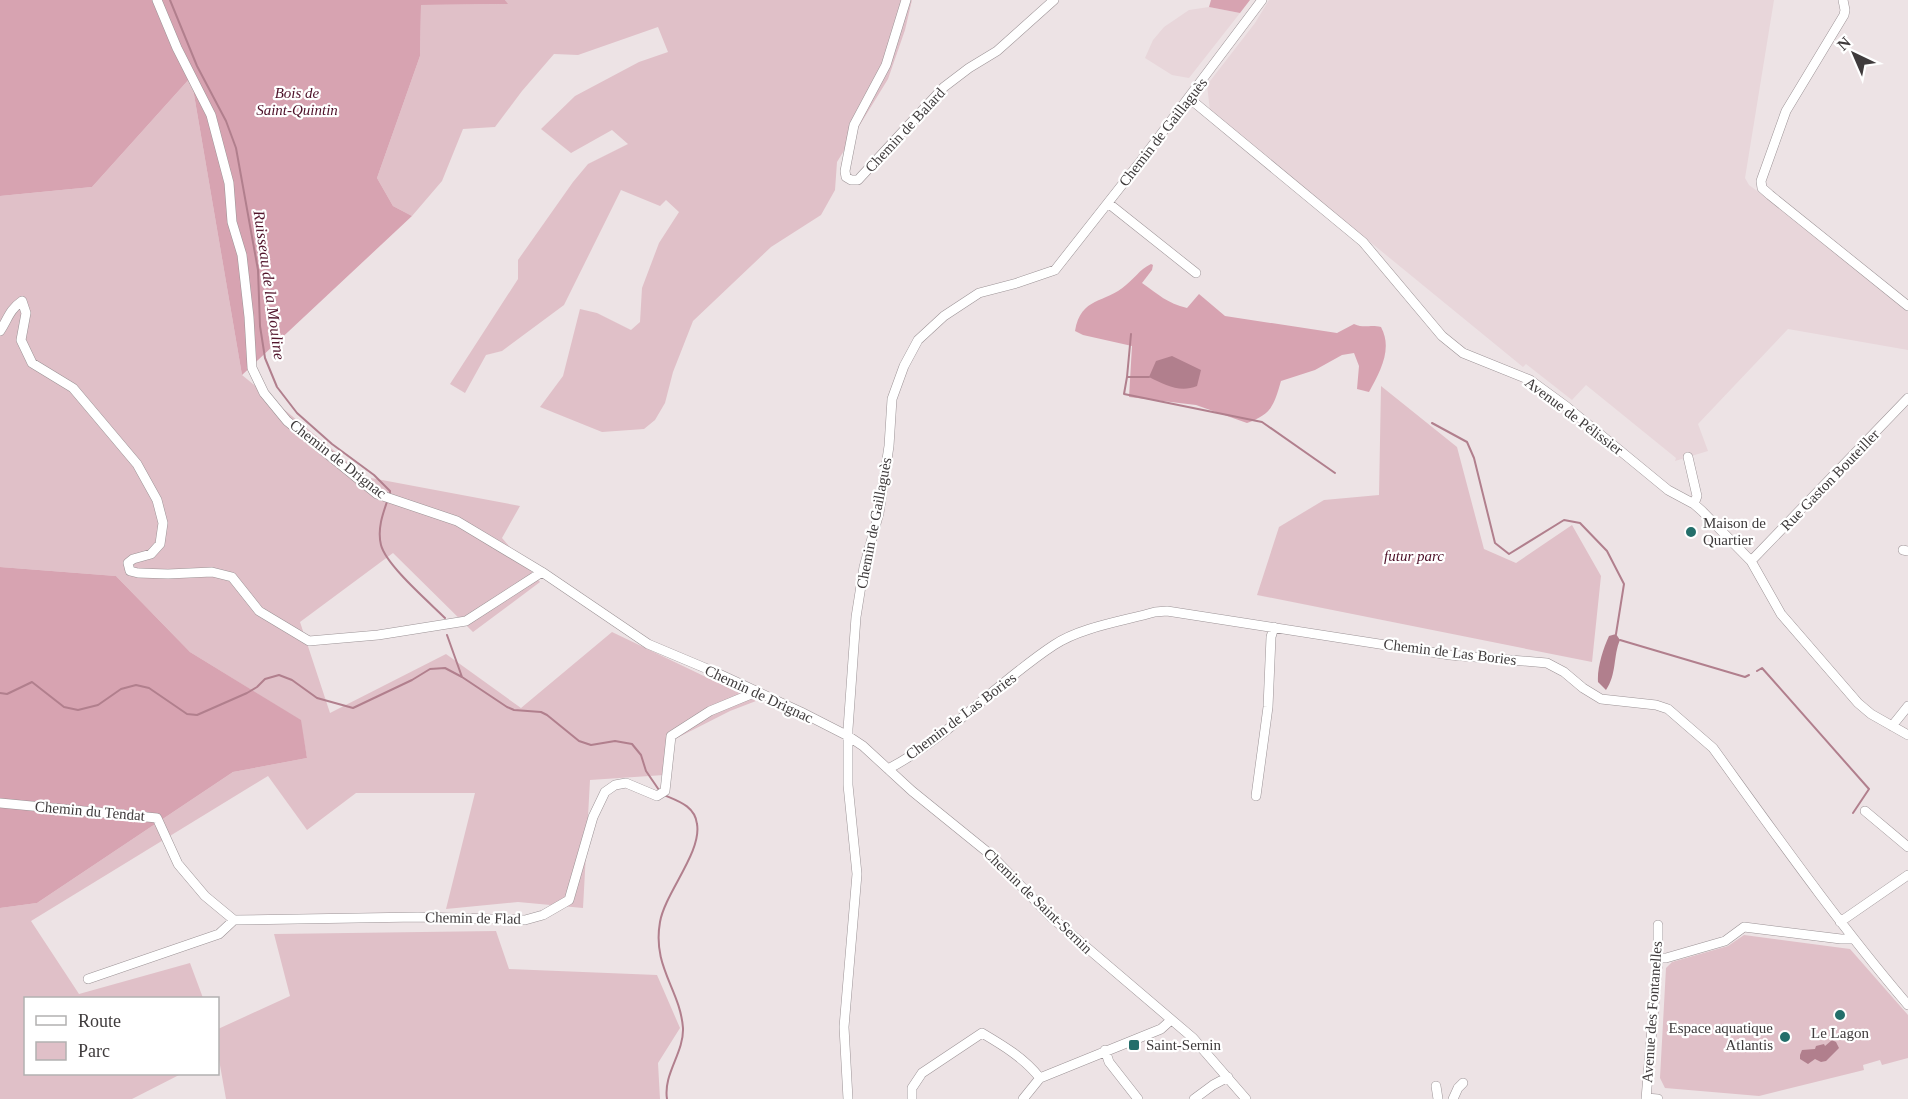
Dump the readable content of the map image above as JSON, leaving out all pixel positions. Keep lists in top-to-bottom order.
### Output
{
  "streets": {
    "street": [
      "Chemin de Balard",
      "Chemin de Gaillaguès",
      "Avenue de Pélissier",
      "Chemin de Drignac",
      "Rue Gaston Bouteiller",
      "Chemin de Las Bories",
      "Chemin du Tendat",
      "Chemin de Saint-Sernin",
      "Chemin de Flad",
      "Avenue des Fontanelles"
    ]
  },
  "crossings": [
    ["Chemin de Gaillaguès", "Avenue de Pélissier"],
    ["Chemin de Gaillaguès", "Chemin de Drignac"],
    ["Chemin de Gaillaguès", "Chemin de Saint-Sernin"],
    ["Avenue de Pélissier", "Rue Gaston Bouteiller"],
    ["Chemin de Drignac", "Chemin de Saint-Sernin"],
    ["Chemin de Drignac", "Chemin de Flad"],
    ["Chemin de Las Bories", "Chemin de Saint-Sernin"],
    ["Chemin du Tendat", "Chemin de Flad"]
  ],
  "water": ["Ruisseau de la Mouline"],
  "parks": ["Bois de Saint-Quintin", "futur parc"],
  "places": {
    "other": ["Maison de Quartier", "Le Lagon", "Espace aquatique Atlantis"],
    "transit": ["Saint-Sernin"]
  },
  "legend": ["Route", "Parc"],
  "north": "top left"
}
